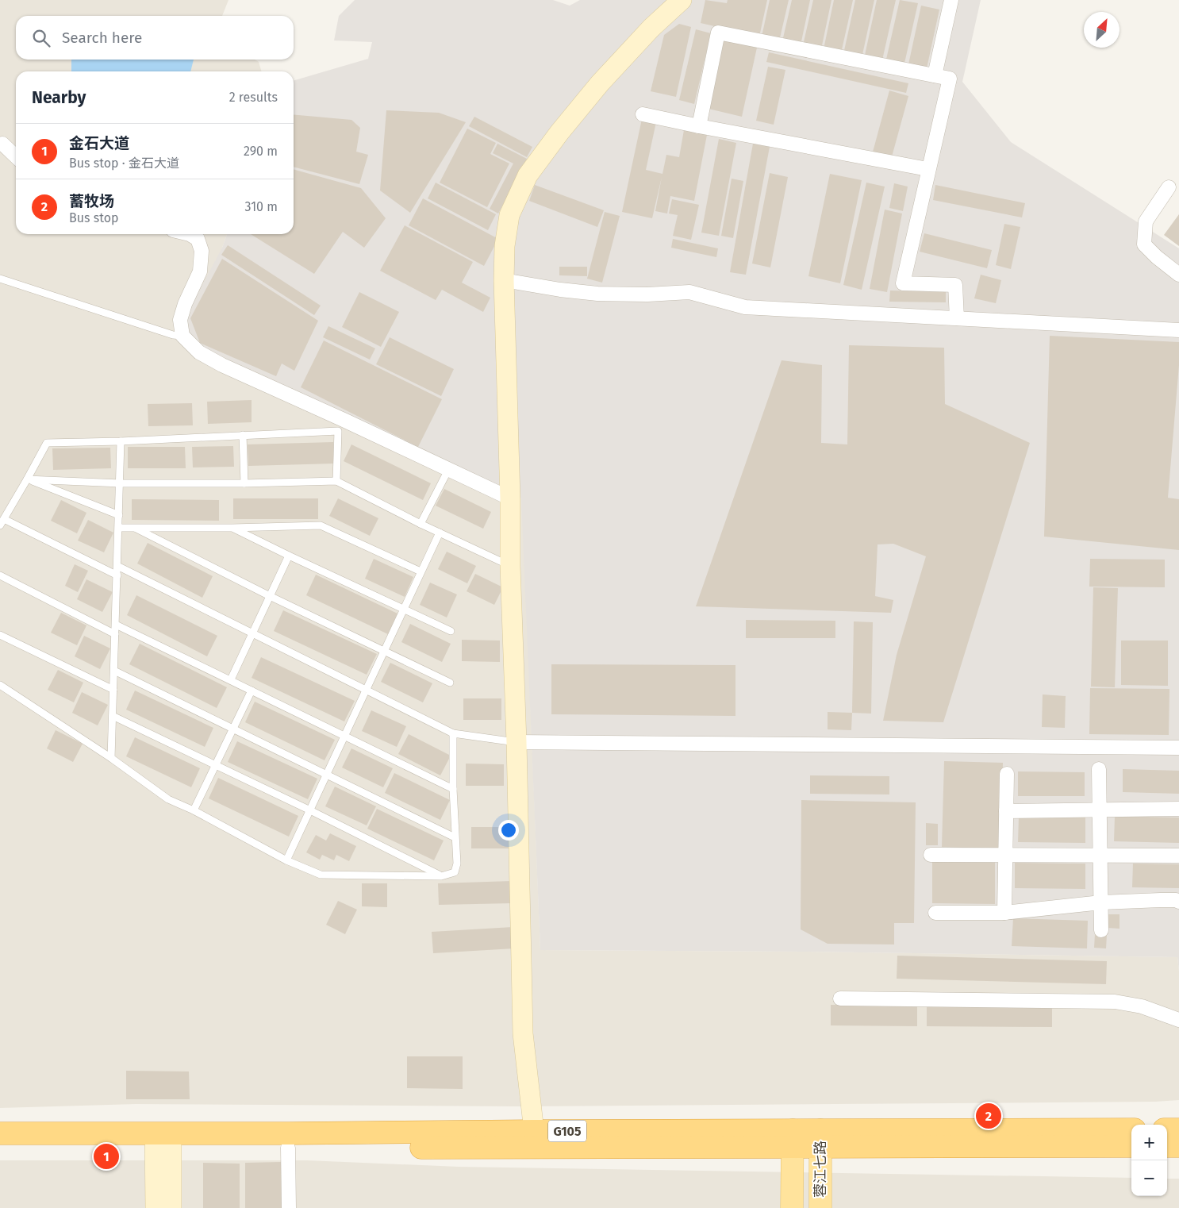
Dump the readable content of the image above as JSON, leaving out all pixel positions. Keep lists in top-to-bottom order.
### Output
{
  "streets": {
    "highway": ["G105"],
    "main road": ["蓉江七路"]
  },
  "crossings": [
    ["G105", "蓉江七路"]
  ],
  "north": "top right",
  "page": {
    "search": "Search here",
    "heading": ["Nearby", "2 results"],
    "list": [
      {
        "mark": "1",
        "name": "金石大道",
        "note": "Bus stop · 金石大道",
        "value": "290 m"
      },
      {
        "mark": "2",
        "name": "蓄牧场",
        "note": "Bus stop",
        "value": "310 m"
      }
    ],
    "pins": ["2", "1"],
    "map_buttons": ["+", "−"]
  }
}
